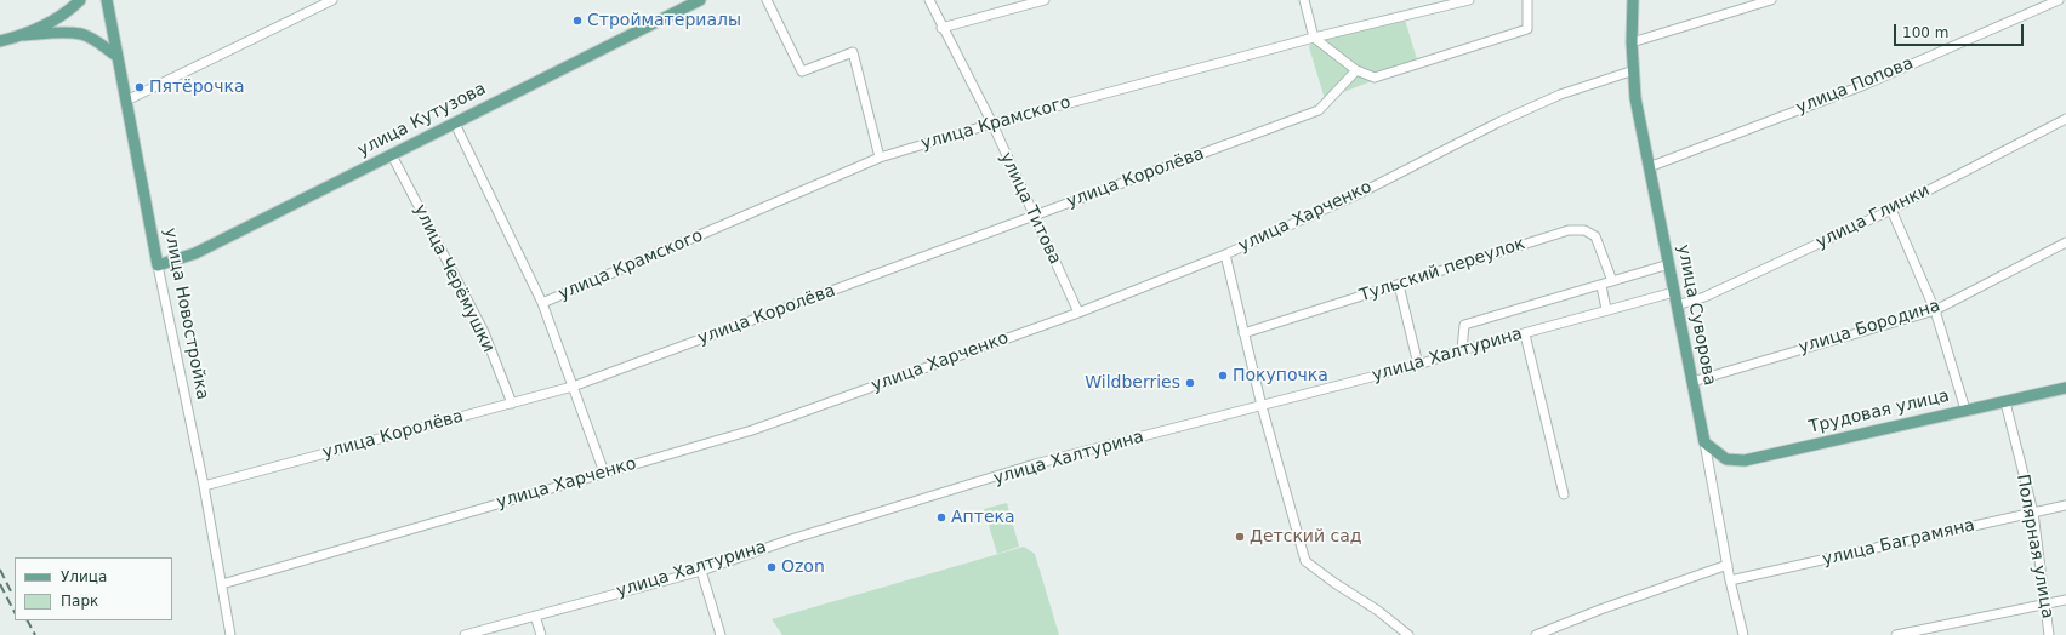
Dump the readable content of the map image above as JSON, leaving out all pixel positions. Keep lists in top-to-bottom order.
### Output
{
  "streets": {
    "main road": [
      "улица Кутузова",
      "улица Новостройка",
      "улица Суворова",
      "Трудовая улица"
    ],
    "street": [
      "улица Попова",
      "улица Крамского",
      "улица Королёва",
      "улица Титова",
      "улица Харченко",
      "улица Глинки",
      "Тульский переулок",
      "улица Черёмушки",
      "улица Бородина",
      "улица Халтурина",
      "улица Баграмяна",
      "Полярная улица"
    ]
  },
  "crossings": [
    ["улица Попова", "улица Суворова"],
    ["улица Кутузова", "улица Черёмушки"],
    ["улица Кутузова", "улица Новостройка"],
    ["улица Крамского", "улица Титова"],
    ["улица Королёва", "улица Титова"],
    ["улица Королёва", "улица Черёмушки"],
    ["улица Королёва", "улица Новостройка"],
    ["улица Титова", "улица Харченко"],
    ["улица Харченко", "улица Новостройка"],
    ["улица Харченко", "улица Суворова"],
    ["улица Глинки", "улица Суворова"],
    ["улица Суворова", "улица Бородина"],
    ["улица Суворова", "улица Халтурина"],
    ["улица Суворова", "Трудовая улица"],
    ["улица Суворова", "улица Баграмяна"],
    ["Трудовая улица", "Полярная улица"],
    ["улица Баграмяна", "Полярная улица"]
  ],
  "places": [
    "Стройматериалы",
    "Пятёрочка",
    "Покупочка",
    "Wildberries",
    "Аптека",
    "Детский сад",
    "Ozon"
  ],
  "legend": ["Улица", "Парк"],
  "scale_bar": "100 m"
}
